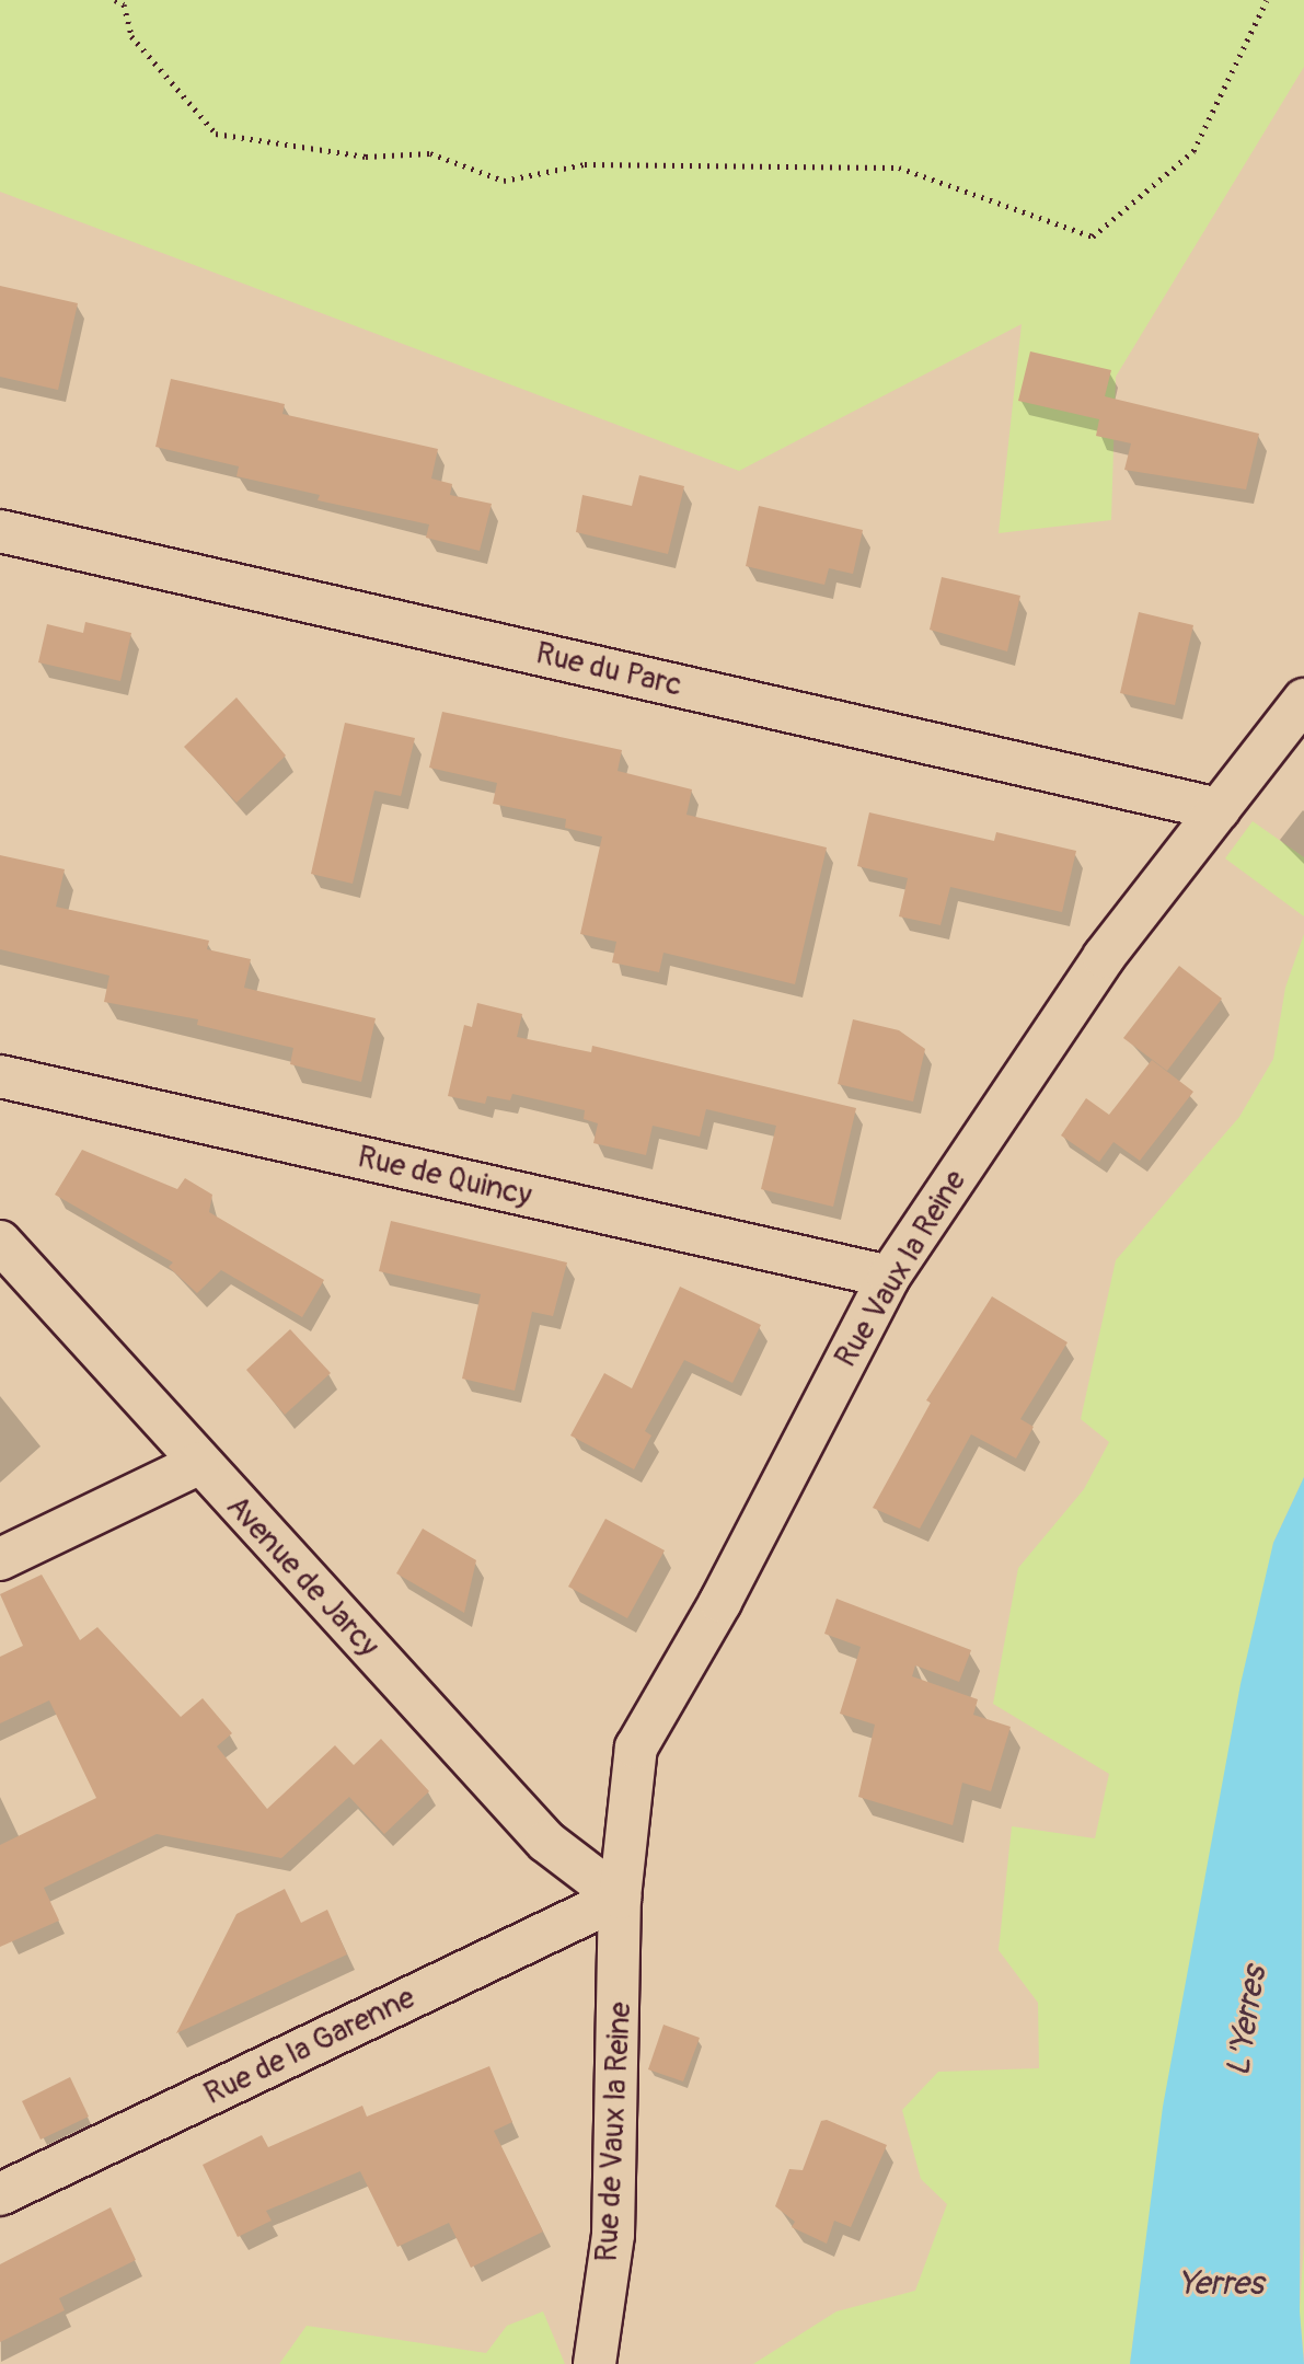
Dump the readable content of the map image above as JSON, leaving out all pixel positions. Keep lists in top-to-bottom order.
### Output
{
  "streets": {
    "street": [
      "Rue du Parc",
      "Rue de Quincy",
      "Rue Vaux la Reine",
      "Avenue de Jarcy",
      "Rue de la Garenne",
      "Rue de Vaux la Reine"
    ]
  },
  "crossings": [
    ["Rue du Parc", "Rue Vaux la Reine"],
    ["Rue de Quincy", "Rue Vaux la Reine"],
    ["Rue Vaux la Reine", "Avenue de Jarcy"],
    ["Rue Vaux la Reine", "Rue de la Garenne"],
    ["Rue Vaux la Reine", "Rue de Vaux la Reine"],
    ["Avenue de Jarcy", "Rue de la Garenne"],
    ["Avenue de Jarcy", "Rue de Vaux la Reine"],
    ["Rue de la Garenne", "Rue de Vaux la Reine"]
  ],
  "water": ["L'Yerres", "Yerres"]
}
